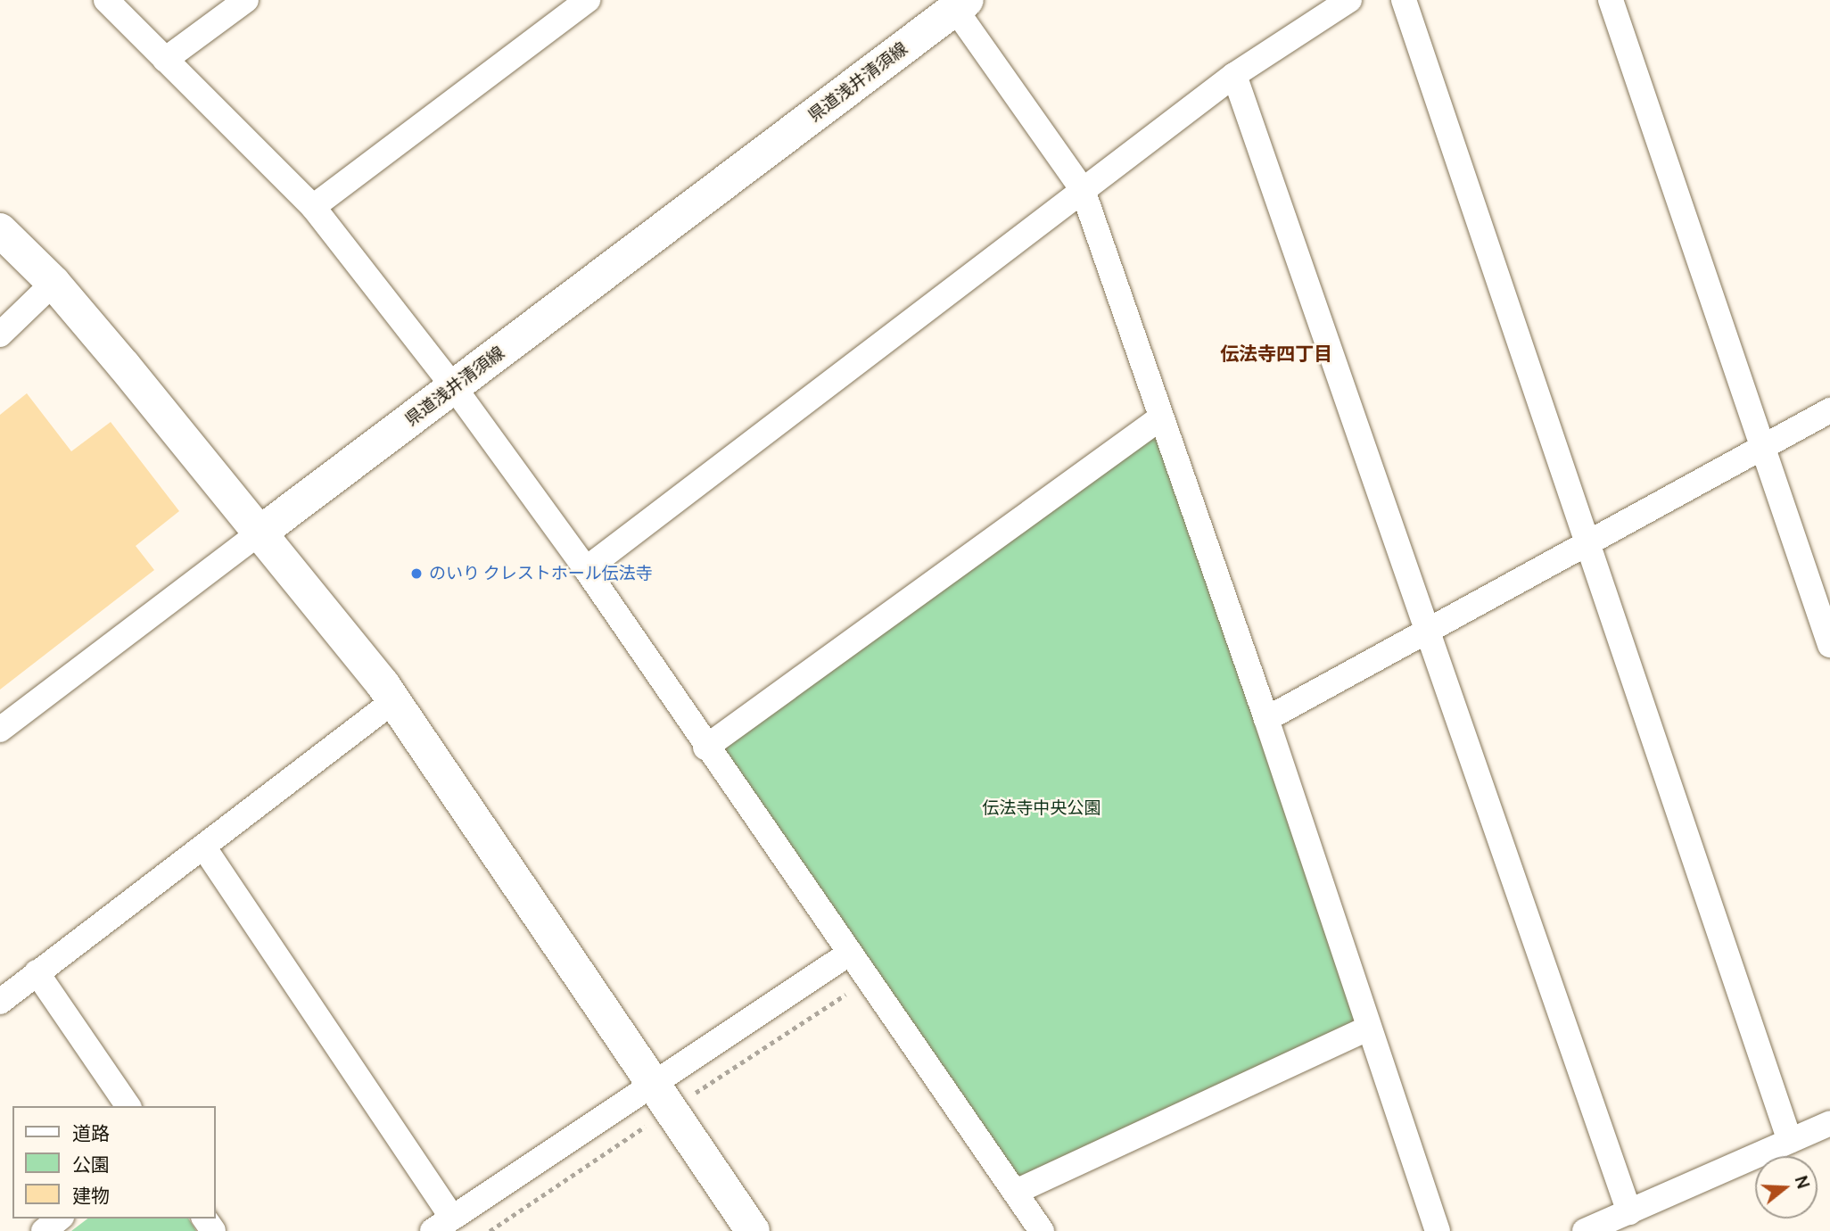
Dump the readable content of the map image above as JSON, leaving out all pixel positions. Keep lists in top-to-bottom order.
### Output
{
  "streets": {
    "main road": ["県道浅井清須線"]
  },
  "districts": ["伝法寺四丁目"],
  "parks": ["伝法寺中央公園"],
  "places": ["のいり クレストホール伝法寺"],
  "legend": ["道路", "公園", "建物"],
  "north": "right"
}
